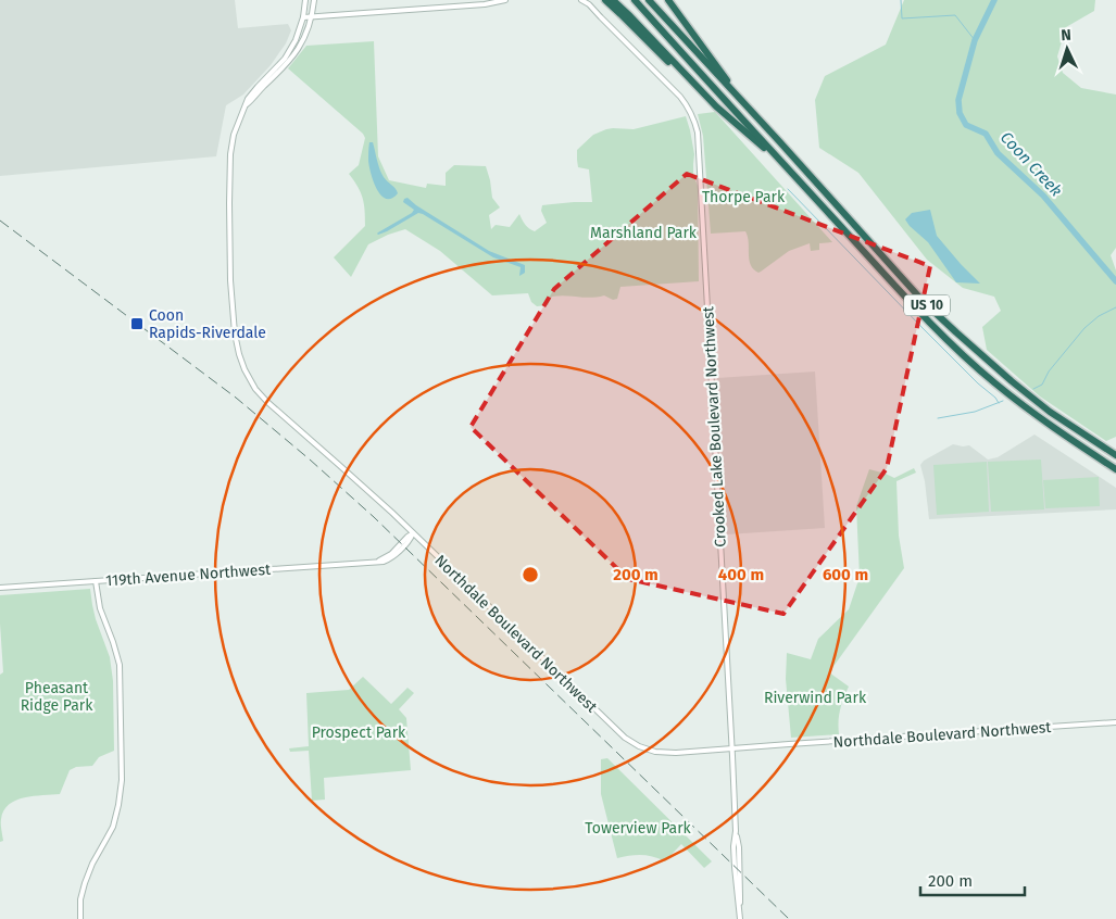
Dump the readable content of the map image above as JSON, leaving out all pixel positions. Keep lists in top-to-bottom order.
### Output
{
  "streets": {
    "highway": ["US 10"],
    "street": ["Crooked Lake Boulevard Northwest", "119th Avenue Northwest", "Northdale Boulevard Northwest"]
  },
  "crossings": [
    ["Crooked Lake Boulevard Northwest", "Northdale Boulevard Northwest"],
    ["119th Avenue Northwest", "Northdale Boulevard Northwest"]
  ],
  "water": ["Coon Creek"],
  "parks": [
    "Thorpe Park",
    "Marshland Park",
    "Pheasant Ridge Park",
    "Riverwind Park",
    "Prospect Park",
    "Towerview Park"
  ],
  "places": {
    "transit": ["Coon Rapids-Riverdale"]
  },
  "scale_bar": "200 m",
  "north": "top",
  "rings": ["200 m", "400 m", "600 m"]
}
